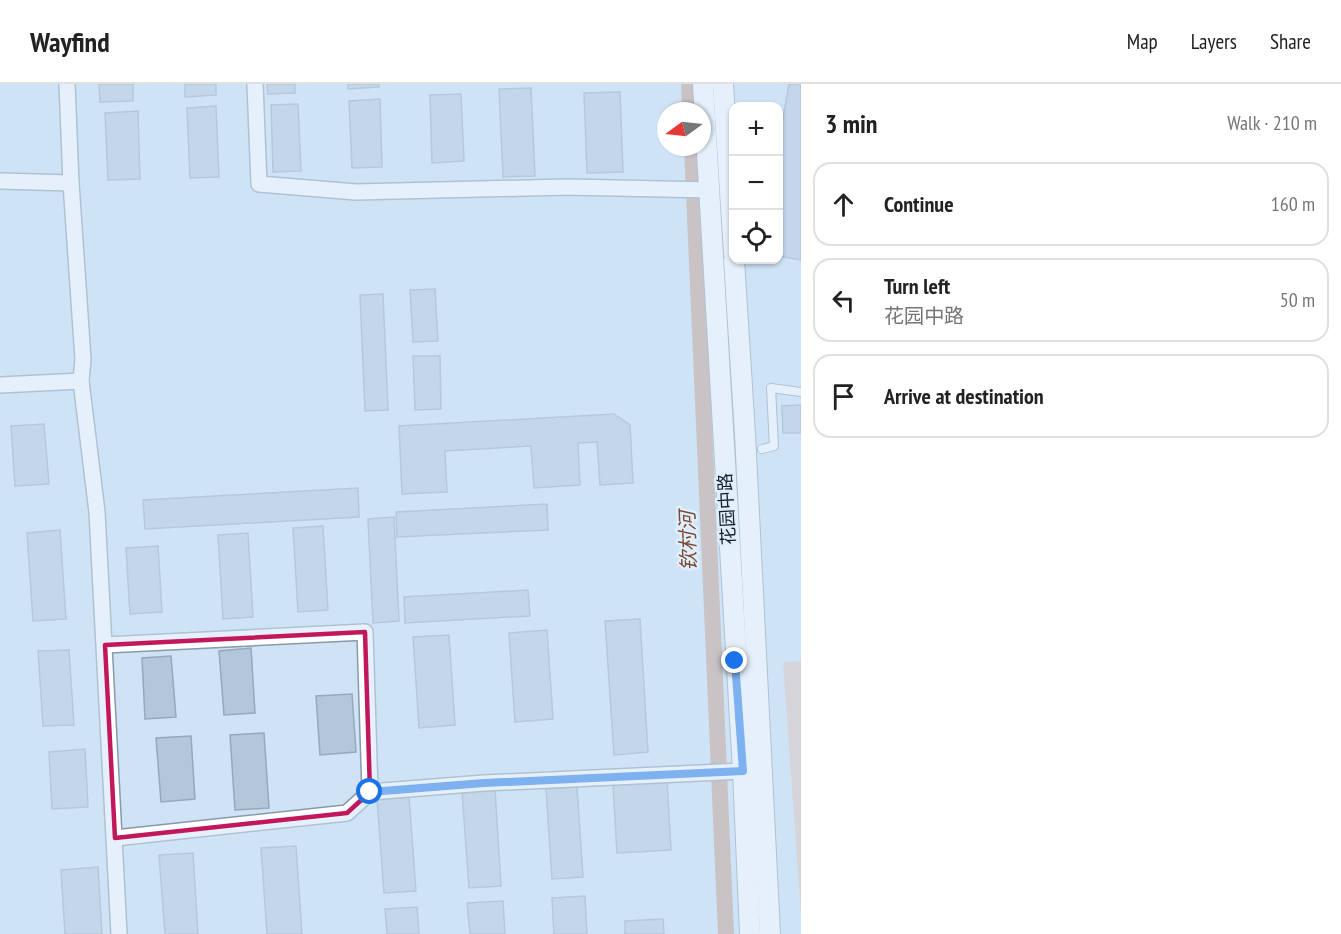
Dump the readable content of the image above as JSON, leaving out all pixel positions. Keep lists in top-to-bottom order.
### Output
{
  "streets": {
    "main road": ["花园中路"]
  },
  "water": ["钦村河"],
  "north": "left",
  "page": {
    "header": "Wayfind",
    "nav": ["Map", "Layers", "Share"],
    "heading": ["3 min", "Walk · 210 m"],
    "map_buttons": ["+", "−"],
    "list": [
      ["Continue", "160 m"],
      ["Turn left", "花园中路", "50 m"],
      "Arrive at destination"
    ]
  }
}
